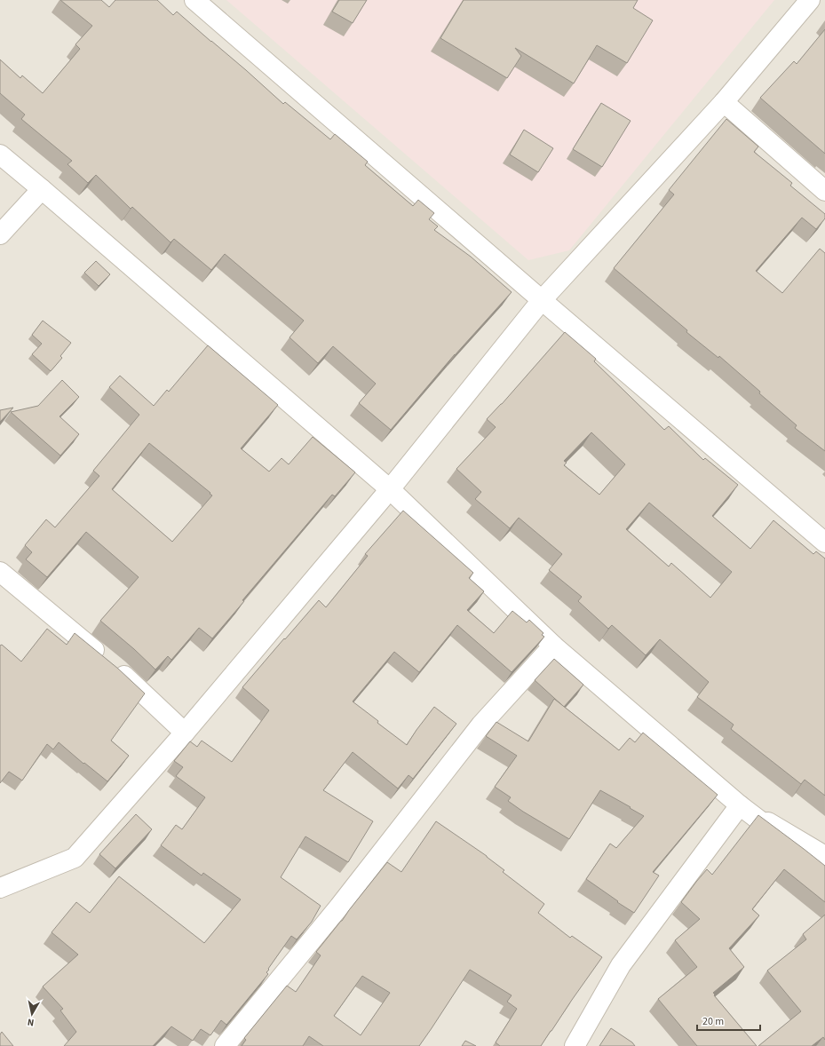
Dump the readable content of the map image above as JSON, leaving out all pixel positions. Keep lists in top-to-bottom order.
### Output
{
  "scale_bar": "20 m",
  "north": "bottom"
}
